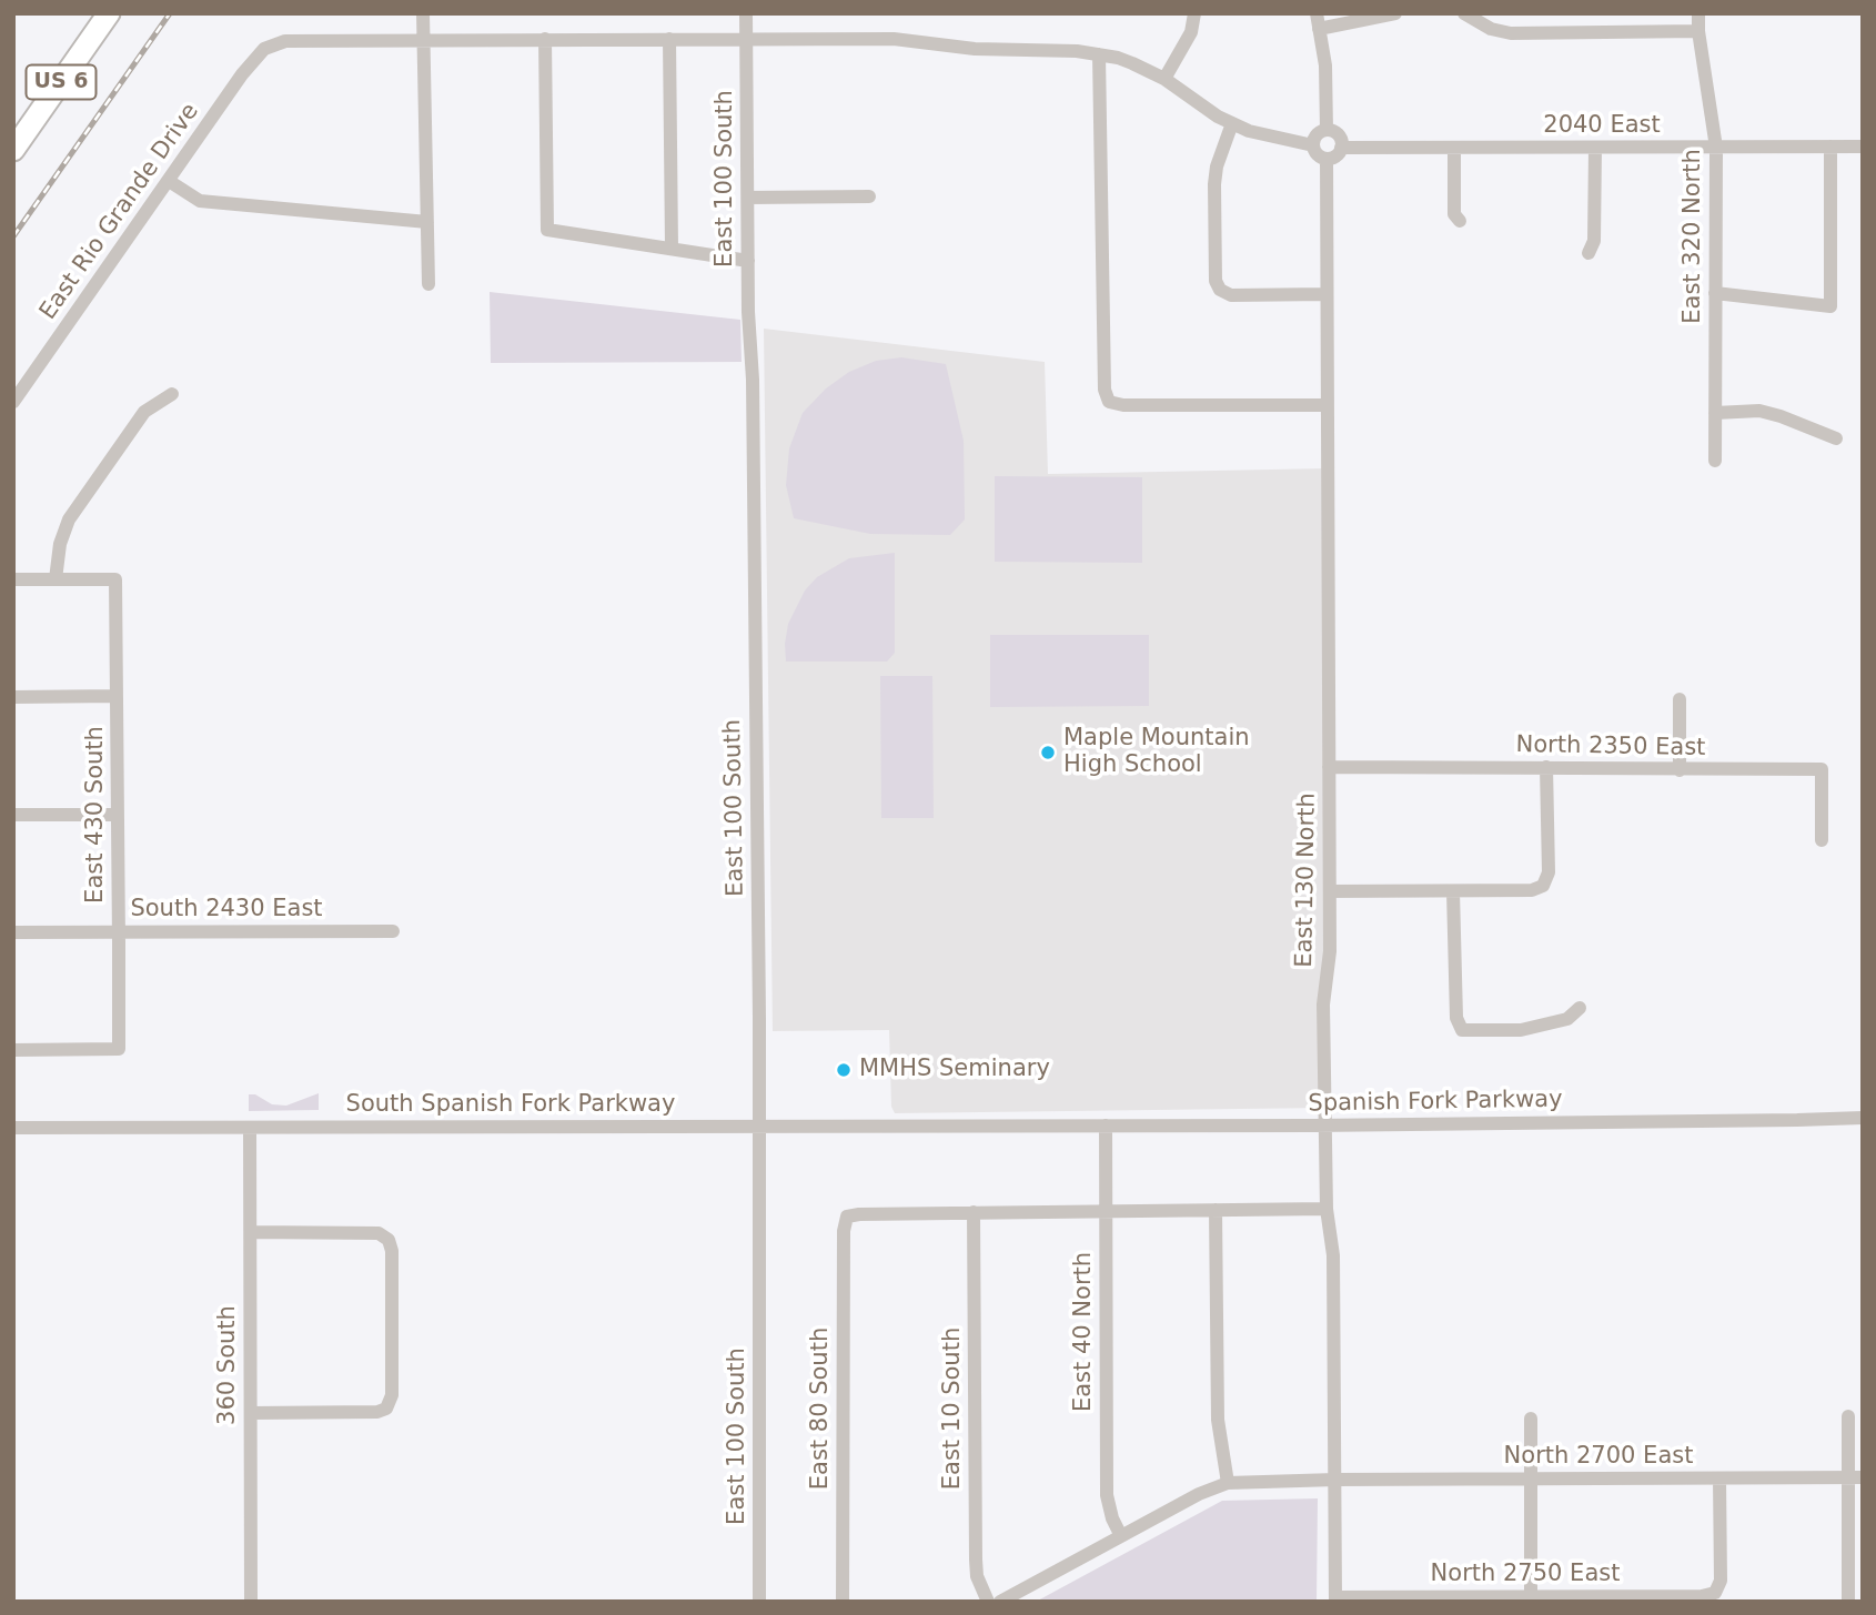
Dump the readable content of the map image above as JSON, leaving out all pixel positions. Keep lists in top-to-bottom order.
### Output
{
  "streets": {
    "highway": ["US 6"],
    "street": [
      "2040 East",
      "East 100 South",
      "East Rio Grande Drive",
      "East 320 North",
      "North 2350 East",
      "East 430 South",
      "East 130 North",
      "South 2430 East",
      "Spanish Fork Parkway",
      "South Spanish Fork Parkway",
      "East 40 North",
      "360 South",
      "East 80 South",
      "East 10 South",
      "North 2700 East",
      "North 2750 East"
    ]
  },
  "crossings": [
    ["2040 East", "East 320 North"],
    ["2040 East", "East 130 North"],
    ["East 100 South", "South Spanish Fork Parkway"],
    ["North 2350 East", "East 130 North"],
    ["East 430 South", "South 2430 East"],
    ["East 130 North", "Spanish Fork Parkway"],
    ["East 130 North", "North 2700 East"],
    ["East 130 North", "North 2750 East"],
    ["Spanish Fork Parkway", "South Spanish Fork Parkway"],
    ["Spanish Fork Parkway", "East 40 North"],
    ["South Spanish Fork Parkway", "360 South"],
    ["East 80 South", "East 10 South"],
    ["North 2700 East", "North 2750 East"]
  ],
  "places": ["Maple Mountain High School", "MMHS Seminary"]
}
